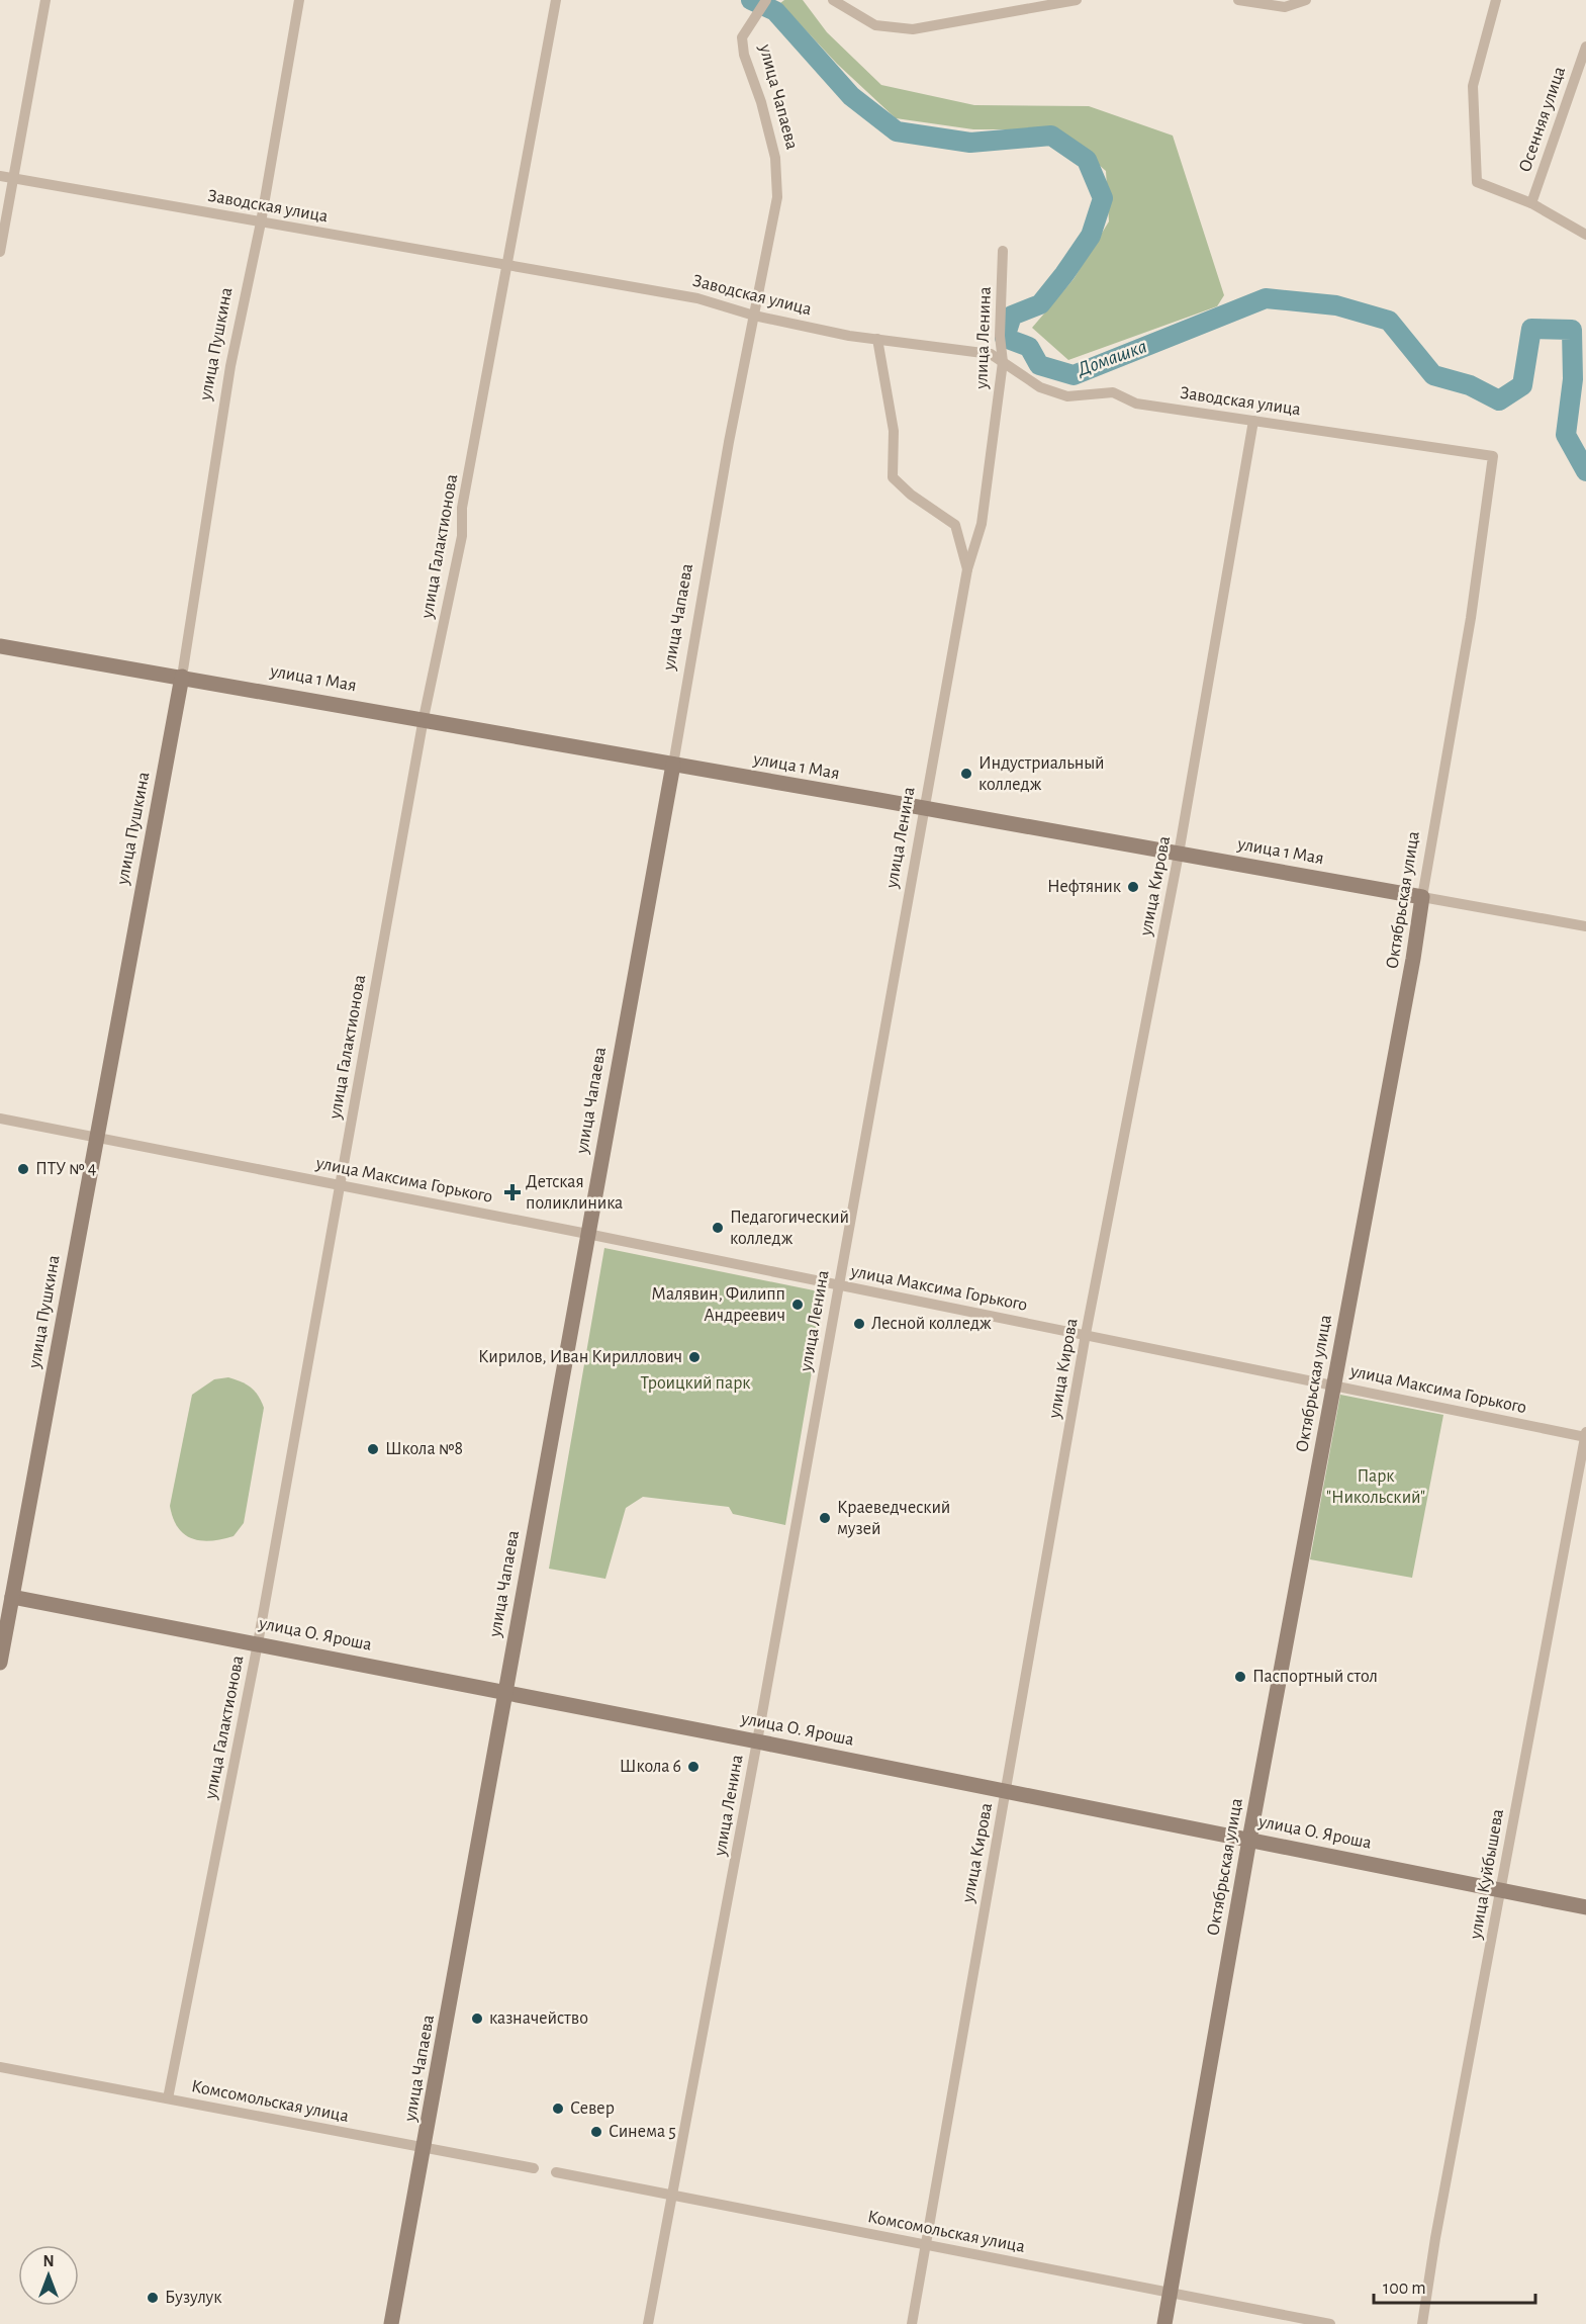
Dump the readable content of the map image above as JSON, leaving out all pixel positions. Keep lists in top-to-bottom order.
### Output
{
  "streets": {
    "main road": [
      "улица Чапаева",
      "улица Пушкина",
      "улица 1 Мая",
      "Октябрьская улица",
      "улица О. Яроша"
    ],
    "street": [
      "Осенняя улица",
      "Заводская улица",
      "улица Ленина",
      "улица Галактионова",
      "улица Кирова",
      "улица Максима Горького",
      "улица Куйбышева",
      "Комсомольская улица"
    ]
  },
  "crossings": [
    ["улица Чапаева", "Заводская улица"],
    ["улица Чапаева", "улица 1 Мая"],
    ["улица Чапаева", "улица Максима Горького"],
    ["улица Чапаева", "улица О. Яроша"],
    ["улица Чапаева", "Комсомольская улица"],
    ["Заводская улица", "улица Ленина"],
    ["Заводская улица", "улица Пушкина"],
    ["Заводская улица", "улица Галактионова"],
    ["Заводская улица", "улица Кирова"],
    ["Заводская улица", "Октябрьская улица"],
    ["улица Ленина", "улица 1 Мая"],
    ["улица Ленина", "улица Максима Горького"],
    ["улица Ленина", "улица О. Яроша"],
    ["улица Ленина", "Комсомольская улица"],
    ["улица Пушкина", "улица 1 Мая"],
    ["улица Пушкина", "улица Максима Горького"],
    ["улица Пушкина", "улица О. Яроша"],
    ["улица Галактионова", "улица 1 Мая"],
    ["улица Галактионова", "улица Максима Горького"],
    ["улица Галактионова", "улица О. Яроша"],
    ["улица Галактионова", "Комсомольская улица"],
    ["улица 1 Мая", "улица Кирова"],
    ["улица 1 Мая", "Октябрьская улица"],
    ["улица Кирова", "улица Максима Горького"],
    ["улица Кирова", "улица О. Яроша"],
    ["улица Кирова", "Комсомольская улица"],
    ["Октябрьская улица", "улица Максима Горького"],
    ["Октябрьская улица", "улица О. Яроша"],
    ["Октябрьская улица", "Комсомольская улица"],
    ["улица Максима Горького", "улица Куйбышева"],
    ["улица О. Яроша", "улица Куйбышева"]
  ],
  "water": ["Домашка"],
  "parks": ["Троицкий парк", "Парк \"Никольский\""],
  "places": {
    "other": [
      "Индустриальный колледж",
      "Нефтяник",
      "ПТУ № 4",
      "Педагогический колледж",
      "Малявин, Филипп Андреевич",
      "Лесной колледж",
      "Кирилов, Иван Кириллович",
      "Школа №8",
      "Краеведческий музей",
      "Паспортный стол",
      "Школа 6",
      "казначейство",
      "Север",
      "Синема 5",
      "Бузулук"
    ],
    "health": ["Детская поликлиника"]
  },
  "scale_bar": "100 m",
  "north": "top"
}
